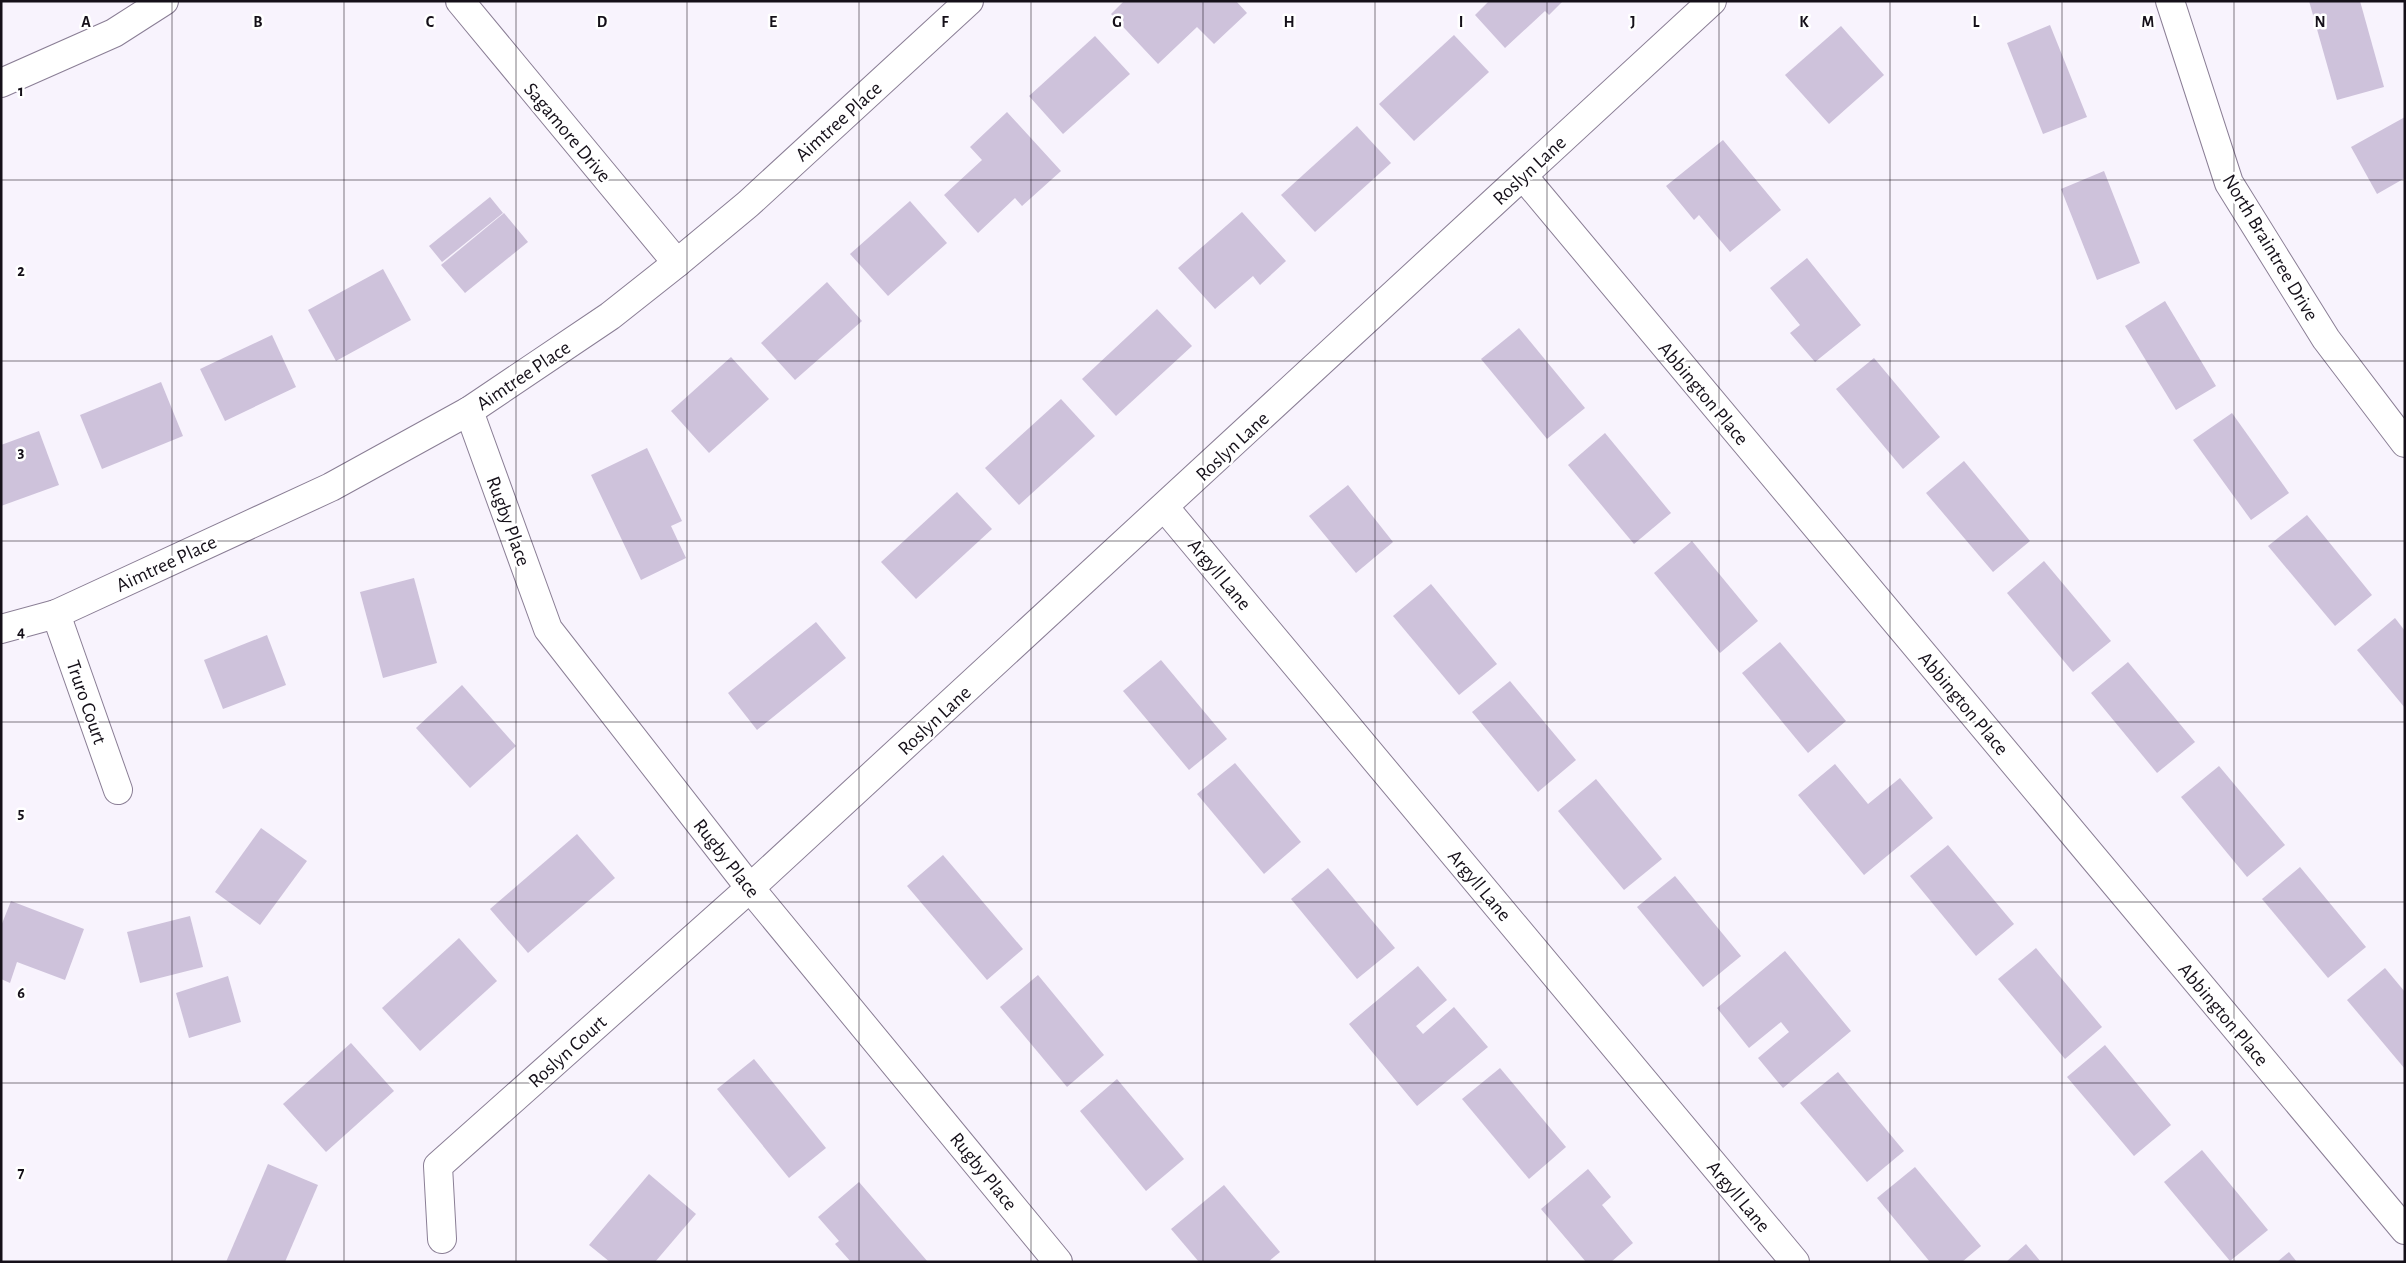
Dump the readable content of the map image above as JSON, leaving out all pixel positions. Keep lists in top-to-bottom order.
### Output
{
  "streets": {
    "street": [
      "Aimtree Place",
      "Sagamore Drive",
      "Roslyn Lane",
      "North Braintree Drive",
      "Abbington Place",
      "Rugby Place",
      "Argyll Lane",
      "Truro Court",
      "Roslyn Court"
    ]
  },
  "crossings": [
    ["Aimtree Place", "Sagamore Drive"],
    ["Aimtree Place", "Rugby Place"],
    ["Aimtree Place", "Truro Court"],
    ["Roslyn Lane", "Abbington Place"],
    ["Roslyn Lane", "Rugby Place"],
    ["Roslyn Lane", "Argyll Lane"],
    ["Roslyn Lane", "Roslyn Court"],
    ["Rugby Place", "Roslyn Court"]
  ],
  "grid": {
    "columns": [
      "A",
      "B",
      "C",
      "D",
      "E",
      "F",
      "G",
      "H",
      "I",
      "J",
      "K",
      "L",
      "M",
      "N"
    ],
    "rows": [
      "1",
      "2",
      "3",
      "4",
      "5",
      "6",
      "7"
    ]
  }
}
